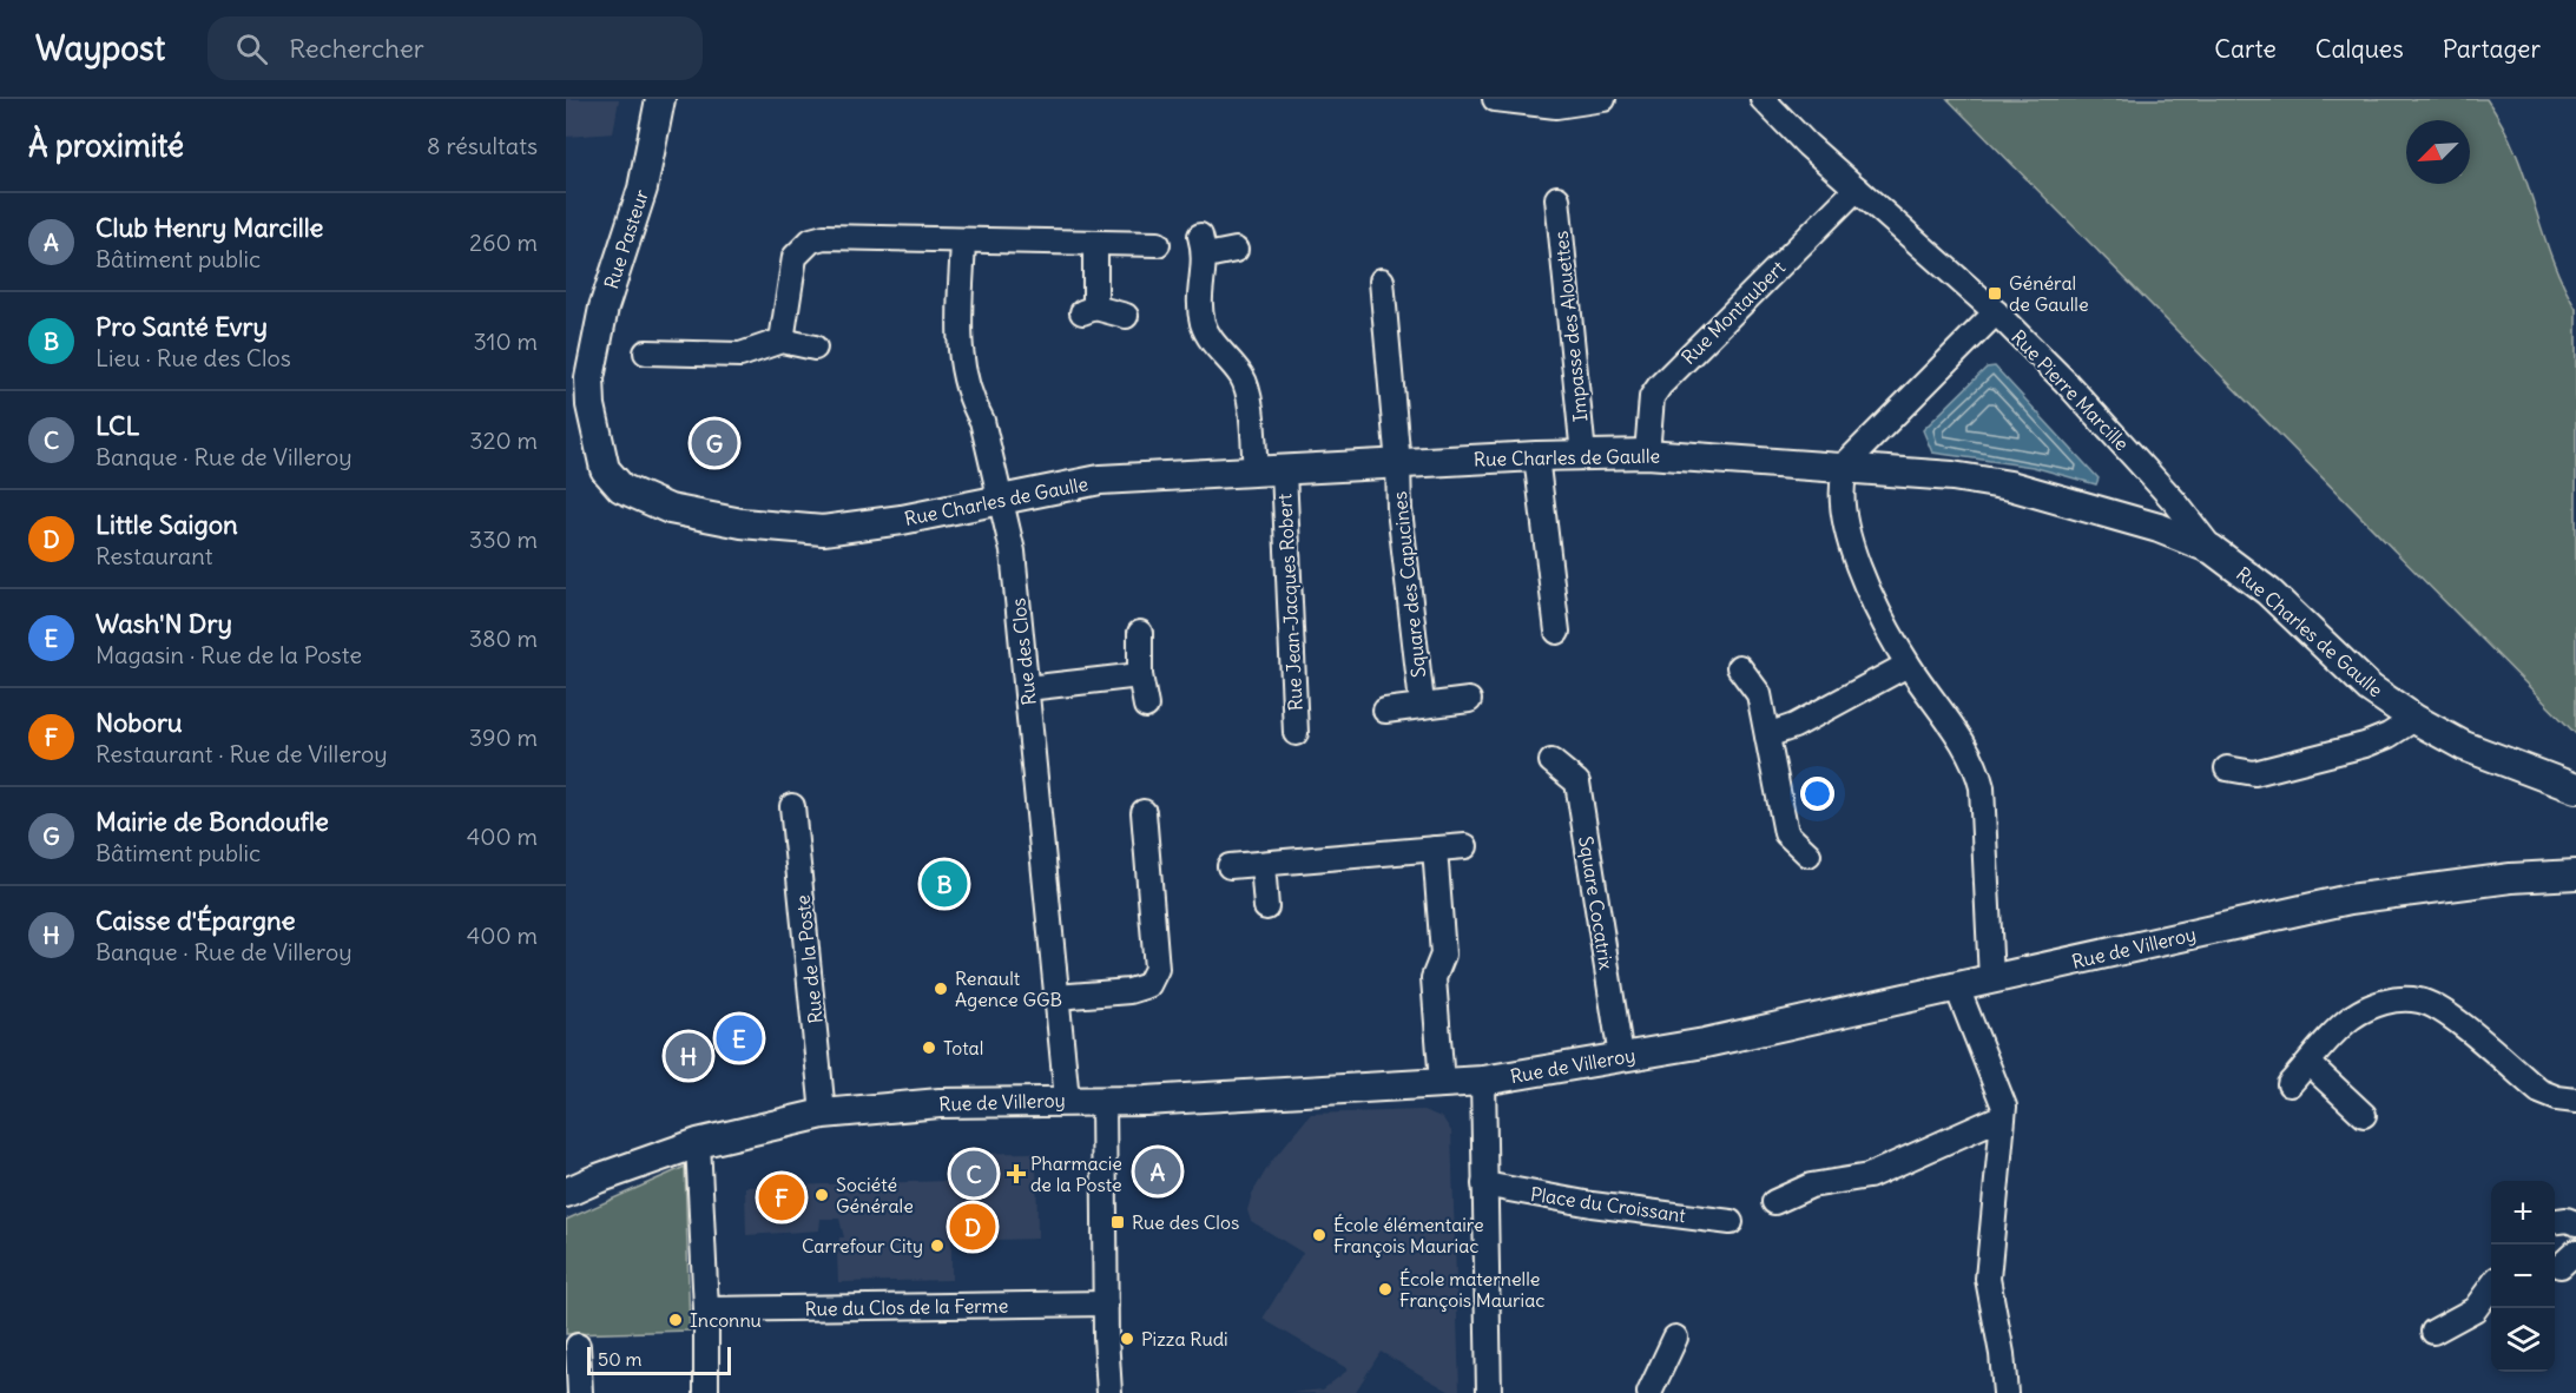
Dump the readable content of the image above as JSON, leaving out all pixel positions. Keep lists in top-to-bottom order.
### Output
{
  "streets": {
    "street": [
      "Rue Pasteur",
      "Rue Montaubert",
      "Impasse des Alouettes",
      "Rue Pierre Marcille",
      "Rue Charles de Gaulle",
      "Square des Capucines",
      "Rue Jean-Jacques Robert",
      "Rue des Clos",
      "Square Cocatrix",
      "Rue de Villeroy",
      "Rue de la Poste",
      "Place du Croissant",
      "Rue du Clos de la Ferme"
    ]
  },
  "crossings": [
    ["Rue Pasteur", "Rue Charles de Gaulle"],
    ["Rue Montaubert", "Rue Pierre Marcille"],
    ["Rue Montaubert", "Rue Charles de Gaulle"],
    ["Impasse des Alouettes", "Rue Charles de Gaulle"],
    ["Rue Pierre Marcille", "Rue Charles de Gaulle"],
    ["Rue Charles de Gaulle", "Square des Capucines"],
    ["Rue Charles de Gaulle", "Rue Jean-Jacques Robert"],
    ["Rue Charles de Gaulle", "Rue des Clos"],
    ["Rue des Clos", "Rue de Villeroy"],
    ["Square Cocatrix", "Rue de Villeroy"],
    ["Rue de Villeroy", "Rue de la Poste"]
  ],
  "places": {
    "transit": ["Général de Gaulle", "Rue des Clos"],
    "other": [
      "Renault Agence GGB",
      "Total",
      "Société Générale",
      "École élémentaire François Mauriac",
      "Carrefour City",
      "École maternelle François Mauriac",
      "Inconnu",
      "Pizza Rudi"
    ],
    "health": ["Pharmacie de la Poste"]
  },
  "scale_bar": "50 m",
  "north": "bottom left",
  "page": {
    "header": "Waypost",
    "search": "Rechercher",
    "nav": ["Carte", "Calques", "Partager"],
    "heading": ["À proximité", "8 résultats"],
    "list": [
      {
        "mark": "A",
        "name": "Club Henry Marcille",
        "note": "Bâtiment public",
        "value": "260 m"
      },
      {
        "mark": "B",
        "name": "Pro Santé Evry",
        "note": "Lieu · Rue des Clos",
        "value": "310 m"
      },
      {
        "mark": "C",
        "name": "LCL",
        "note": "Banque · Rue de Villeroy",
        "value": "320 m"
      },
      {
        "mark": "D",
        "name": "Little Saigon",
        "note": "Restaurant",
        "value": "330 m"
      },
      {
        "mark": "E",
        "name": "Wash'N Dry",
        "note": "Magasin · Rue de la Poste",
        "value": "380 m"
      },
      {
        "mark": "F",
        "name": "Noboru",
        "note": "Restaurant · Rue de Villeroy",
        "value": "390 m"
      },
      {
        "mark": "G",
        "name": "Mairie de Bondoufle",
        "note": "Bâtiment public",
        "value": "400 m"
      },
      {
        "mark": "H",
        "name": "Caisse d'Épargne",
        "note": "Banque · Rue de Villeroy",
        "value": "400 m"
      }
    ],
    "pins": [
      "G",
      "B",
      "E",
      "H",
      "A",
      "C",
      "F",
      "D"
    ],
    "map_buttons": ["+", "−"],
    "scale": "50 m"
  }
}
